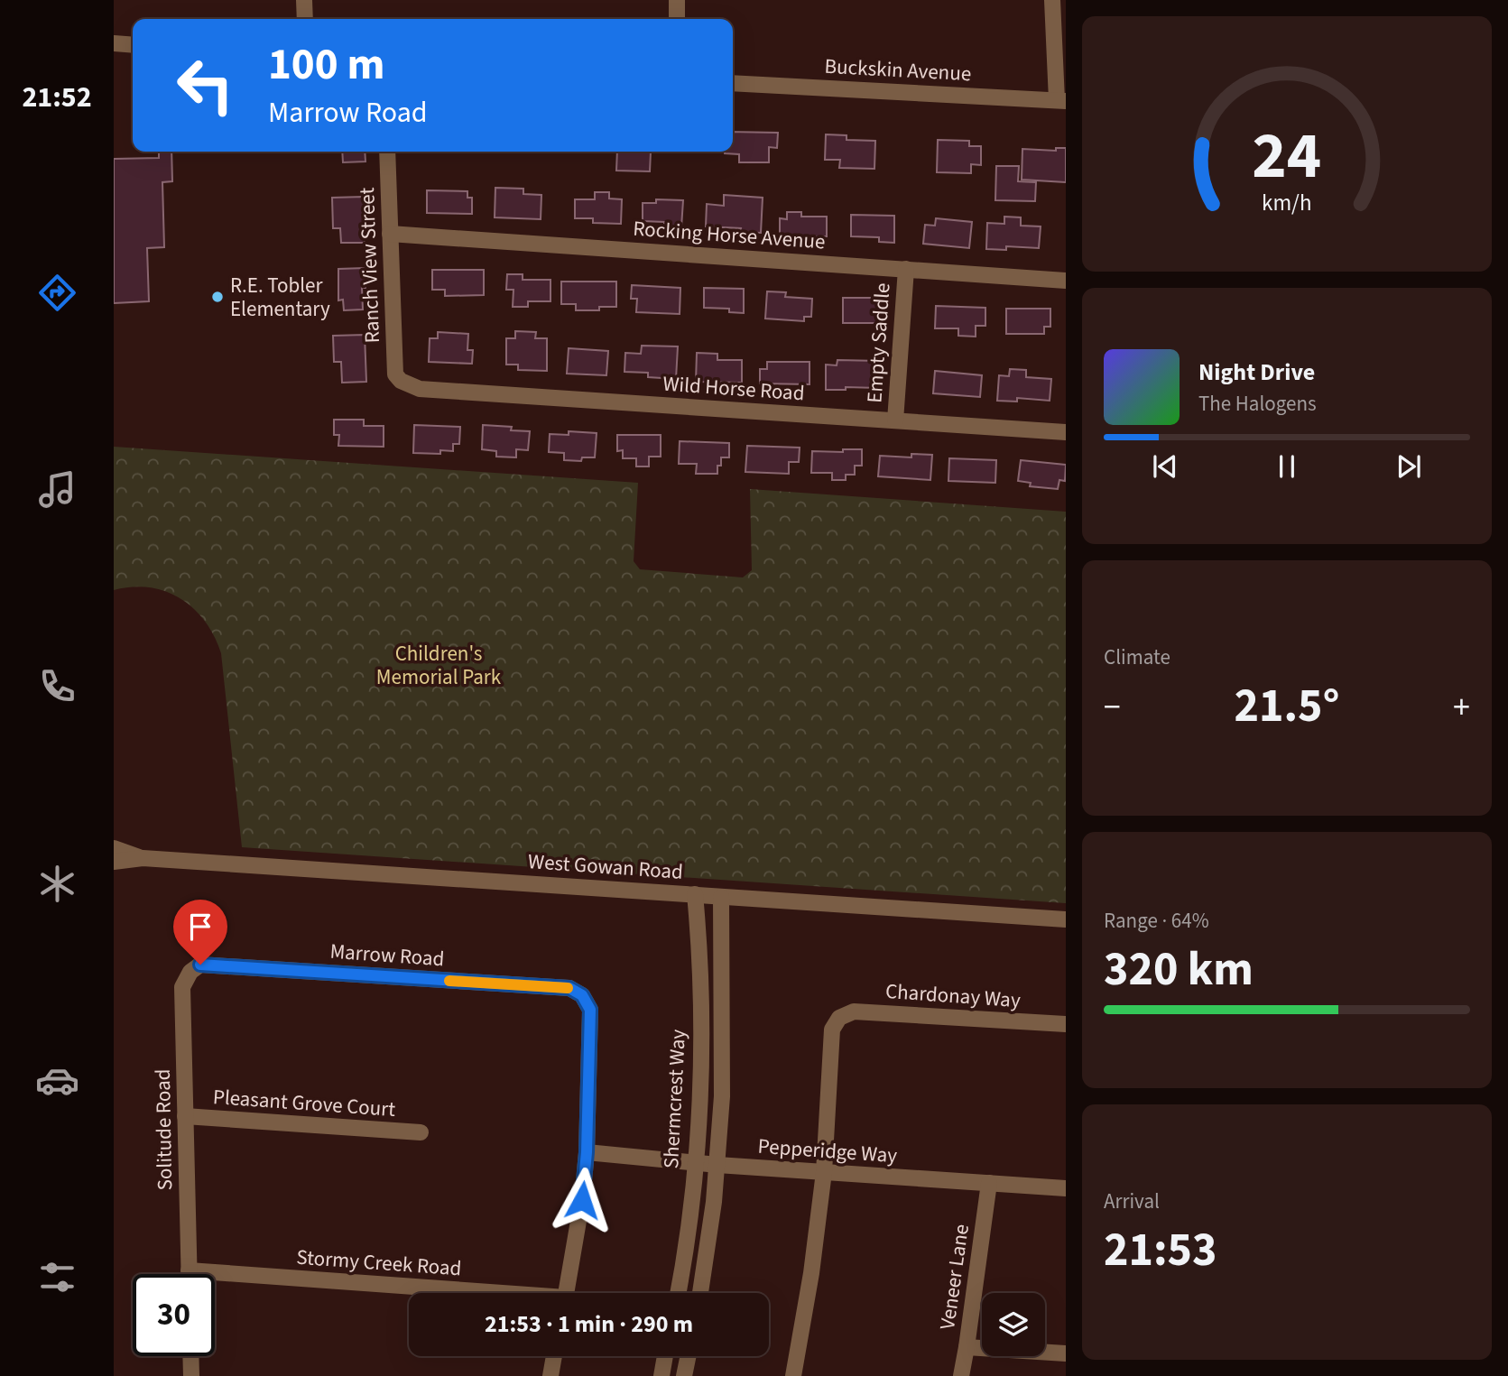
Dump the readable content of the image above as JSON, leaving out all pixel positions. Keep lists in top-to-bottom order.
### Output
{
  "streets": {
    "street": [
      "Buckskin Avenue",
      "Rocking Horse Avenue",
      "Ranch View Street",
      "Empty Saddle",
      "Wild Horse Road",
      "West Gowan Road",
      "Marrow Road",
      "Chardonay Way",
      "Shermcrest Way",
      "Pleasant Grove Court",
      "Solitude Road",
      "Pepperidge Way",
      "Stormy Creek Road",
      "Veneer Lane"
    ]
  },
  "crossings": [
    ["Rocking Horse Avenue", "Ranch View Street"],
    ["Rocking Horse Avenue", "Empty Saddle"],
    ["Ranch View Street", "Wild Horse Road"],
    ["Empty Saddle", "Wild Horse Road"],
    ["West Gowan Road", "Shermcrest Way"],
    ["Marrow Road", "Solitude Road"],
    ["Marrow Road", "Pepperidge Way"],
    ["Chardonay Way", "Pepperidge Way"],
    ["Shermcrest Way", "Pepperidge Way"],
    ["Pleasant Grove Court", "Solitude Road"],
    ["Solitude Road", "Stormy Creek Road"],
    ["Pepperidge Way", "Veneer Lane"]
  ],
  "parks": ["Children's Memorial Park"],
  "places": ["R.E. Tobler Elementary"],
  "page": {
    "tabs": "21:52",
    "turn": ["100 m", "Marrow Road"],
    "song": ["Night Drive", "The Halogens"],
    "tile": [
      "Climate",
      ["Range · 64%", "320 km"],
      ["Arrival", "21:53"]
    ],
    "heat": ["−", "21.5°", "+"],
    "limit": "30",
    "trip": "21:53 · 1 min · 290 m",
    "gauge": ["24", "km/h"]
  }
}
